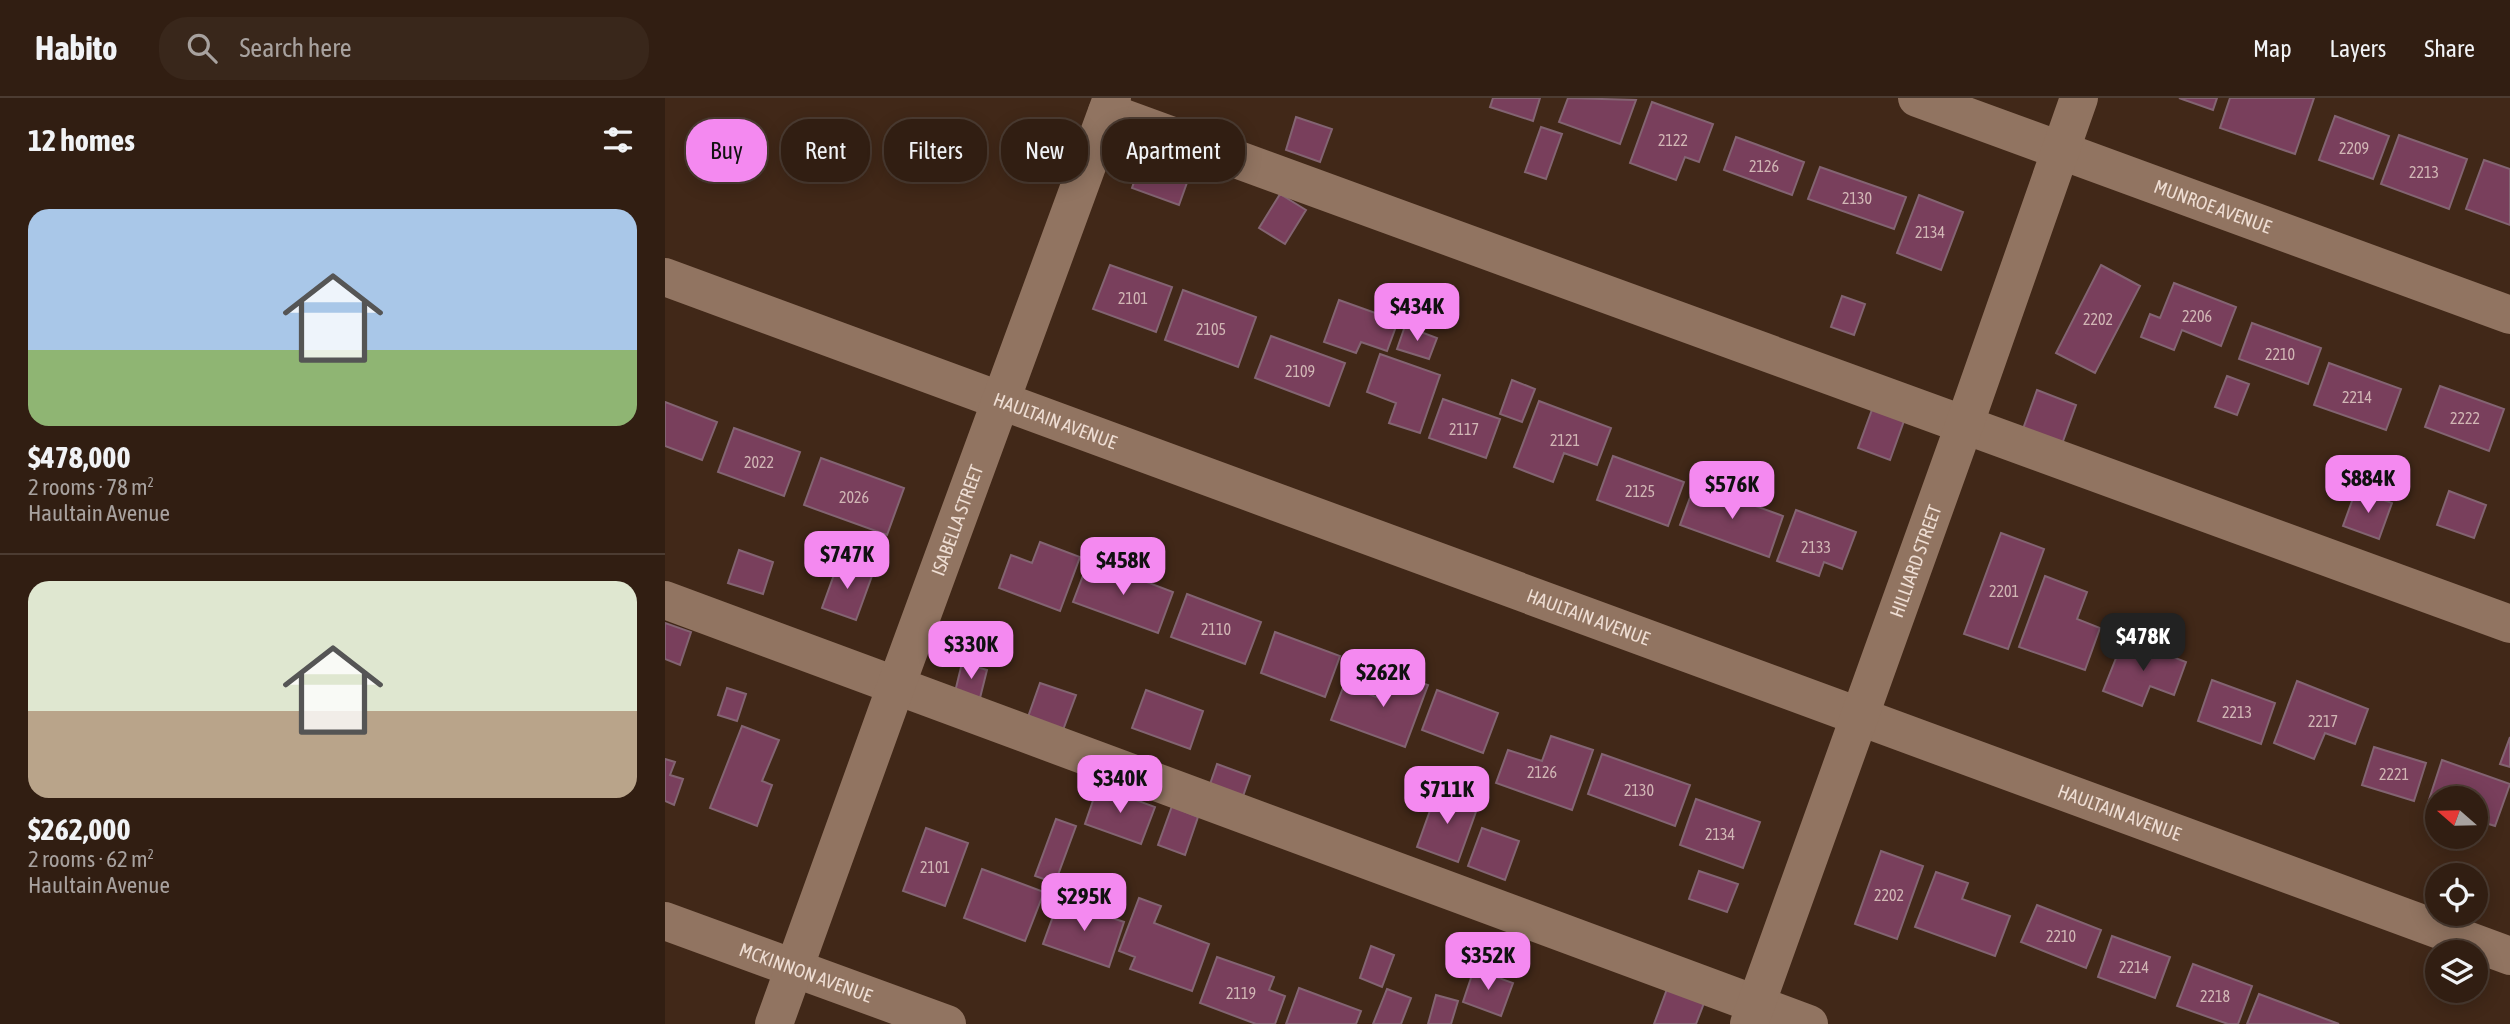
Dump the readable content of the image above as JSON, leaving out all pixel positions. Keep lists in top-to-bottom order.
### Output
{
  "streets": {
    "street": [
      "MUNROE AVENUE",
      "HAULTAIN AVENUE",
      "ISABELLA STREET",
      "HILLIARD STREET",
      "MCKINNON AVENUE"
    ]
  },
  "crossings": [
    ["MUNROE AVENUE", "HILLIARD STREET"],
    ["HAULTAIN AVENUE", "ISABELLA STREET"],
    ["HAULTAIN AVENUE", "HILLIARD STREET"],
    ["ISABELLA STREET", "MCKINNON AVENUE"]
  ],
  "house_numbers": [
    "2122",
    "2209",
    "2126",
    "2213",
    "2130",
    "2134",
    "2101",
    "2206",
    "2202",
    "2105",
    "2210",
    "2109",
    "2214",
    "2222",
    "2117",
    "2121",
    "2022",
    "2125",
    "2026",
    "2133",
    "2201",
    "2110",
    "2213",
    "2217",
    "2126",
    "2221",
    "2130",
    "2134",
    "2101",
    "2202",
    "2210",
    "2214",
    "2119",
    "2218"
  ],
  "north": "left",
  "page": {
    "header": "Habito",
    "search": "Search here",
    "nav": ["Map", "Layers", "Share"],
    "heading": "12 homes",
    "chip": [
      "Buy",
      "Rent",
      "Filters",
      "New",
      "Apartment"
    ],
    "list": [
      {
        "name": "$478,000",
        "note": "2 rooms · 78 m² · Haultain Avenue"
      },
      {
        "name": "$262,000",
        "note": "2 rooms · 62 m² · Haultain Avenue"
      }
    ],
    "price": [
      "$434K",
      "$884K",
      "$576K",
      "$747K",
      "$458K",
      "$478K",
      "$330K",
      "$262K",
      "$340K",
      "$711K",
      "$295K",
      "$352K"
    ]
  }
}
